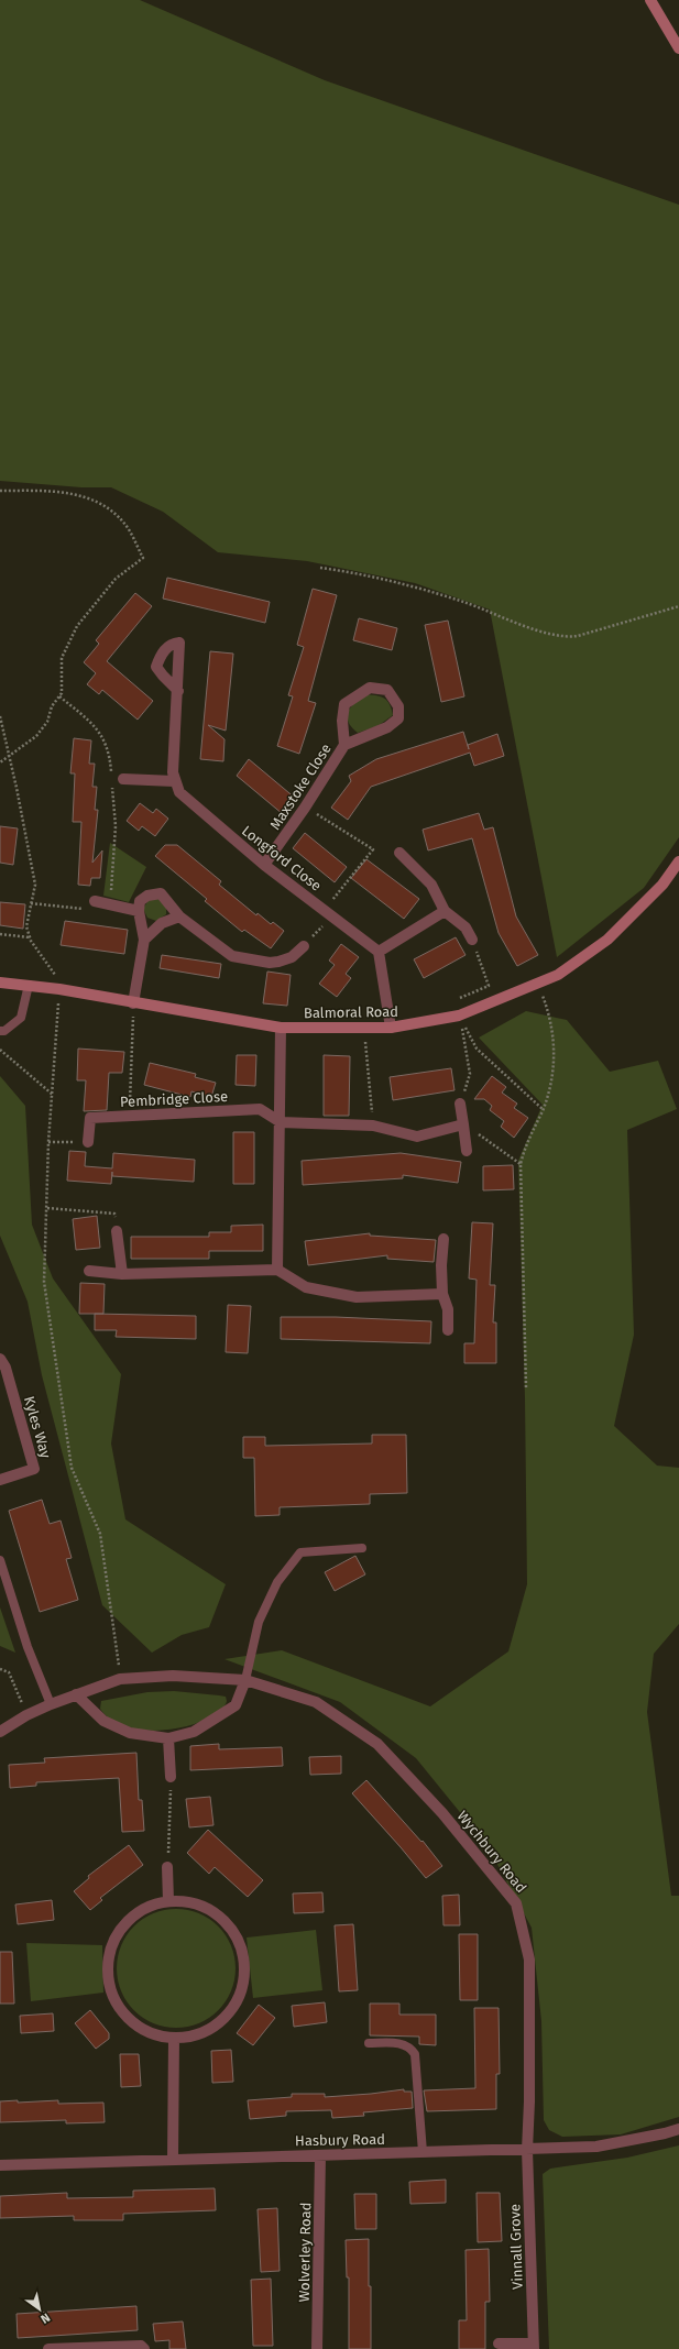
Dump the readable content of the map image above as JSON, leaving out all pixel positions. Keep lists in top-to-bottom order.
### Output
{
  "streets": {
    "street": [
      "Maxstoke Close",
      "Longford Close",
      "Balmoral Road",
      "Pembridge Close",
      "Kyles Way",
      "Wychbury Road",
      "Hasbury Road",
      "Vinnall Grove",
      "Wolverley Road"
    ]
  },
  "crossings": [
    ["Maxstoke Close", "Longford Close"],
    ["Wychbury Road", "Hasbury Road"],
    ["Wychbury Road", "Vinnall Grove"],
    ["Hasbury Road", "Vinnall Grove"],
    ["Hasbury Road", "Wolverley Road"]
  ],
  "north": "bottom right"
}
